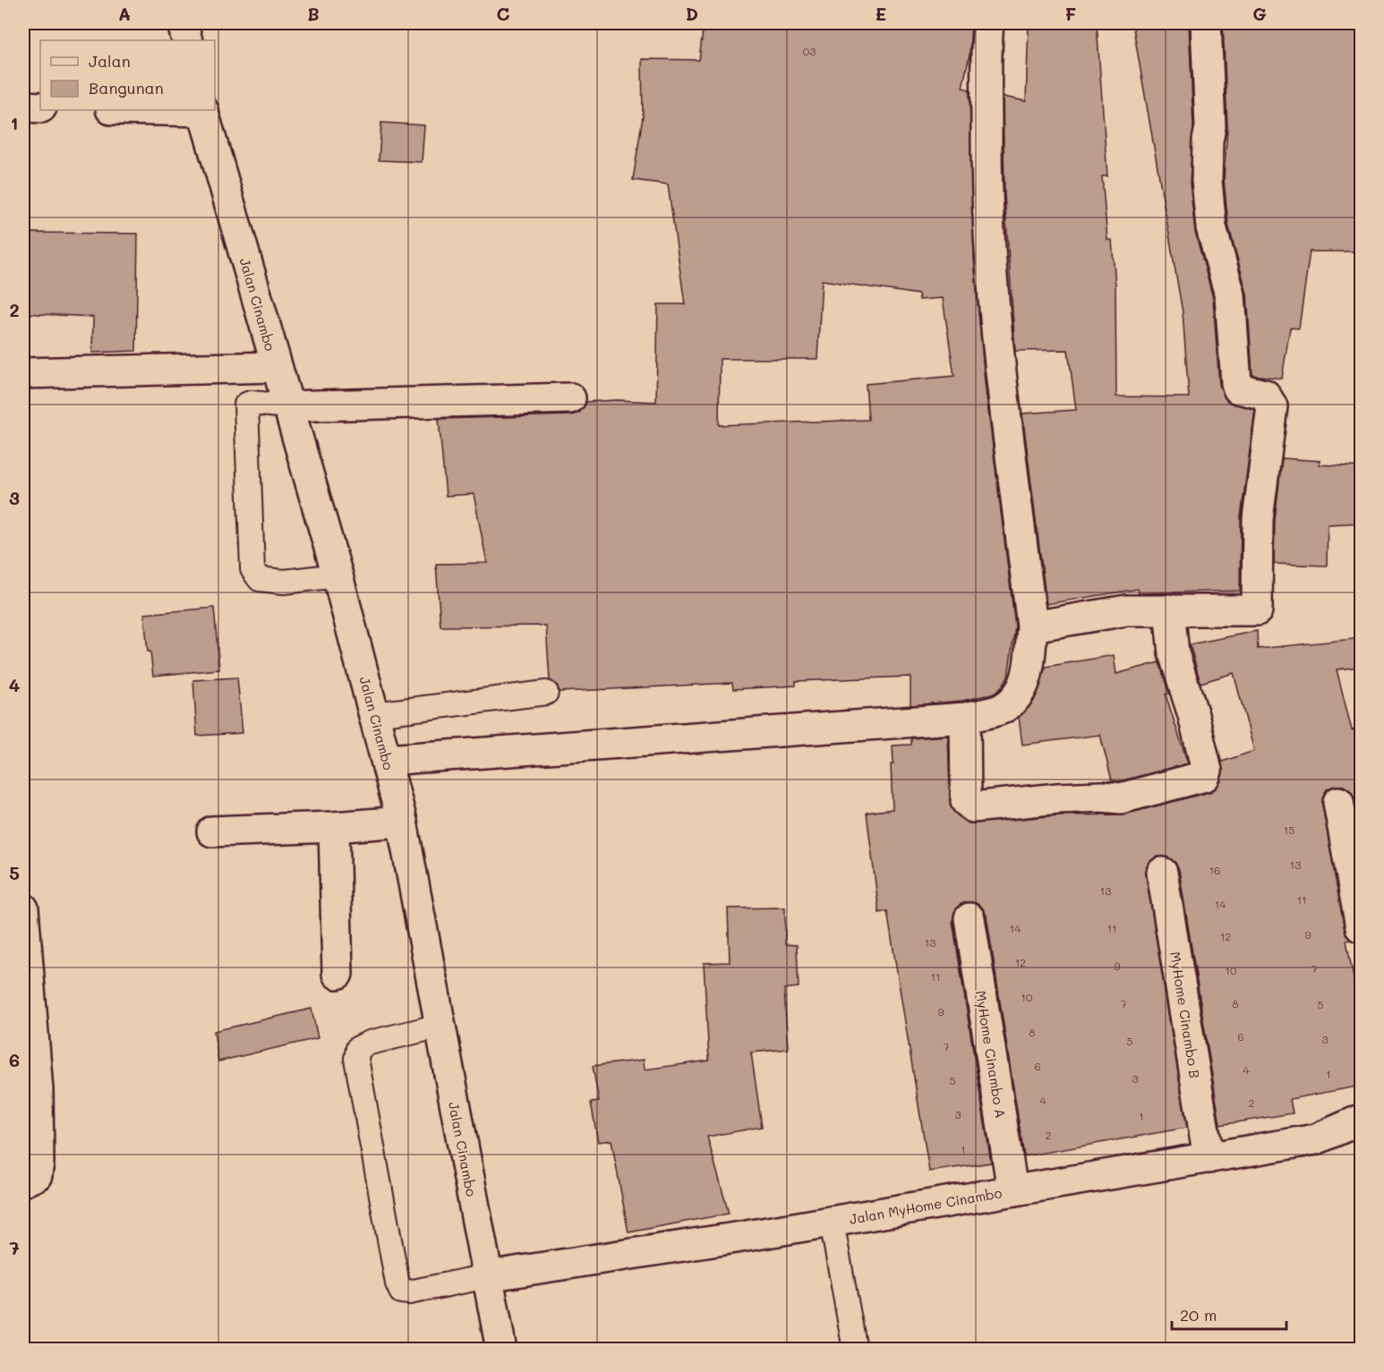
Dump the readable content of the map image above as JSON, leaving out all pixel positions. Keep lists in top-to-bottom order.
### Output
{
  "streets": {
    "street": [
      "Jalan Cinambo",
      "MyHome Cinambo B",
      "MyHome Cinambo A",
      "Jalan MyHome Cinambo"
    ]
  },
  "crossings": [
    ["Jalan Cinambo", "Jalan MyHome Cinambo"],
    ["MyHome Cinambo B", "Jalan MyHome Cinambo"],
    ["MyHome Cinambo A", "Jalan MyHome Cinambo"]
  ],
  "house_numbers": [
    "03",
    "15",
    "13",
    "16",
    "13",
    "11",
    "14",
    "14",
    "11",
    "9",
    "12",
    "13",
    "12",
    "9",
    "7",
    "10",
    "11",
    "10",
    "7",
    "8",
    "5",
    "9",
    "8",
    "6",
    "3",
    "5",
    "7",
    "6",
    "4",
    "1",
    "3",
    "5",
    "4",
    "2",
    "3",
    "1",
    "2",
    "1"
  ],
  "legend": ["Jalan", "Bangunan"],
  "scale_bar": "20 m",
  "grid": {
    "columns": [
      "A",
      "B",
      "C",
      "D",
      "E",
      "F",
      "G"
    ],
    "rows": [
      "1",
      "2",
      "3",
      "4",
      "5",
      "6",
      "7"
    ]
  }
}
